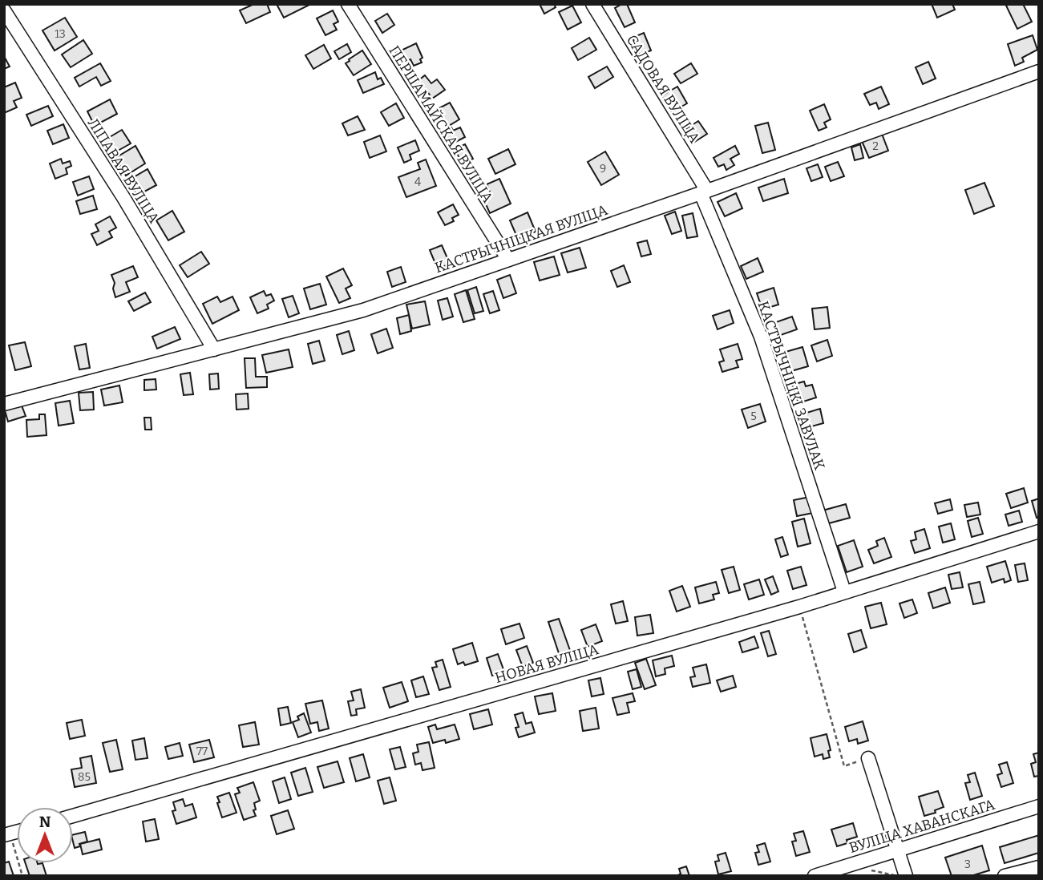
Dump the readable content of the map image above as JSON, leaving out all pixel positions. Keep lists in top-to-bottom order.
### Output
{
  "streets": {
    "street": [
      "САДОВАЯ ВУЛІЦА",
      "ПЕРШАМАЙСКАЯ ВУЛІЦА",
      "ЛІПАВАЯ ВУЛІЦА",
      "КАСТРЫЧНІЦКАЯ ВУЛІЦА",
      "КАСТРЫЧНІЦКІ ЗАВУЛАК",
      "НОВАЯ ВУЛІЦА",
      "ВУЛІЦА ХАВАНСКАГА"
    ]
  },
  "crossings": [
    ["САДОВАЯ ВУЛІЦА", "КАСТРЫЧНІЦКАЯ ВУЛІЦА"],
    ["САДОВАЯ ВУЛІЦА", "КАСТРЫЧНІЦКІ ЗАВУЛАК"],
    ["ПЕРШАМАЙСКАЯ ВУЛІЦА", "КАСТРЫЧНІЦКАЯ ВУЛІЦА"],
    ["ЛІПАВАЯ ВУЛІЦА", "КАСТРЫЧНІЦКАЯ ВУЛІЦА"],
    ["КАСТРЫЧНІЦКАЯ ВУЛІЦА", "КАСТРЫЧНІЦКІ ЗАВУЛАК"],
    ["КАСТРЫЧНІЦКІ ЗАВУЛАК", "НОВАЯ ВУЛІЦА"]
  ],
  "house_numbers": [
    "13",
    "2",
    "9",
    "4",
    "5",
    "77",
    "85",
    "3"
  ],
  "north": "top"
}
